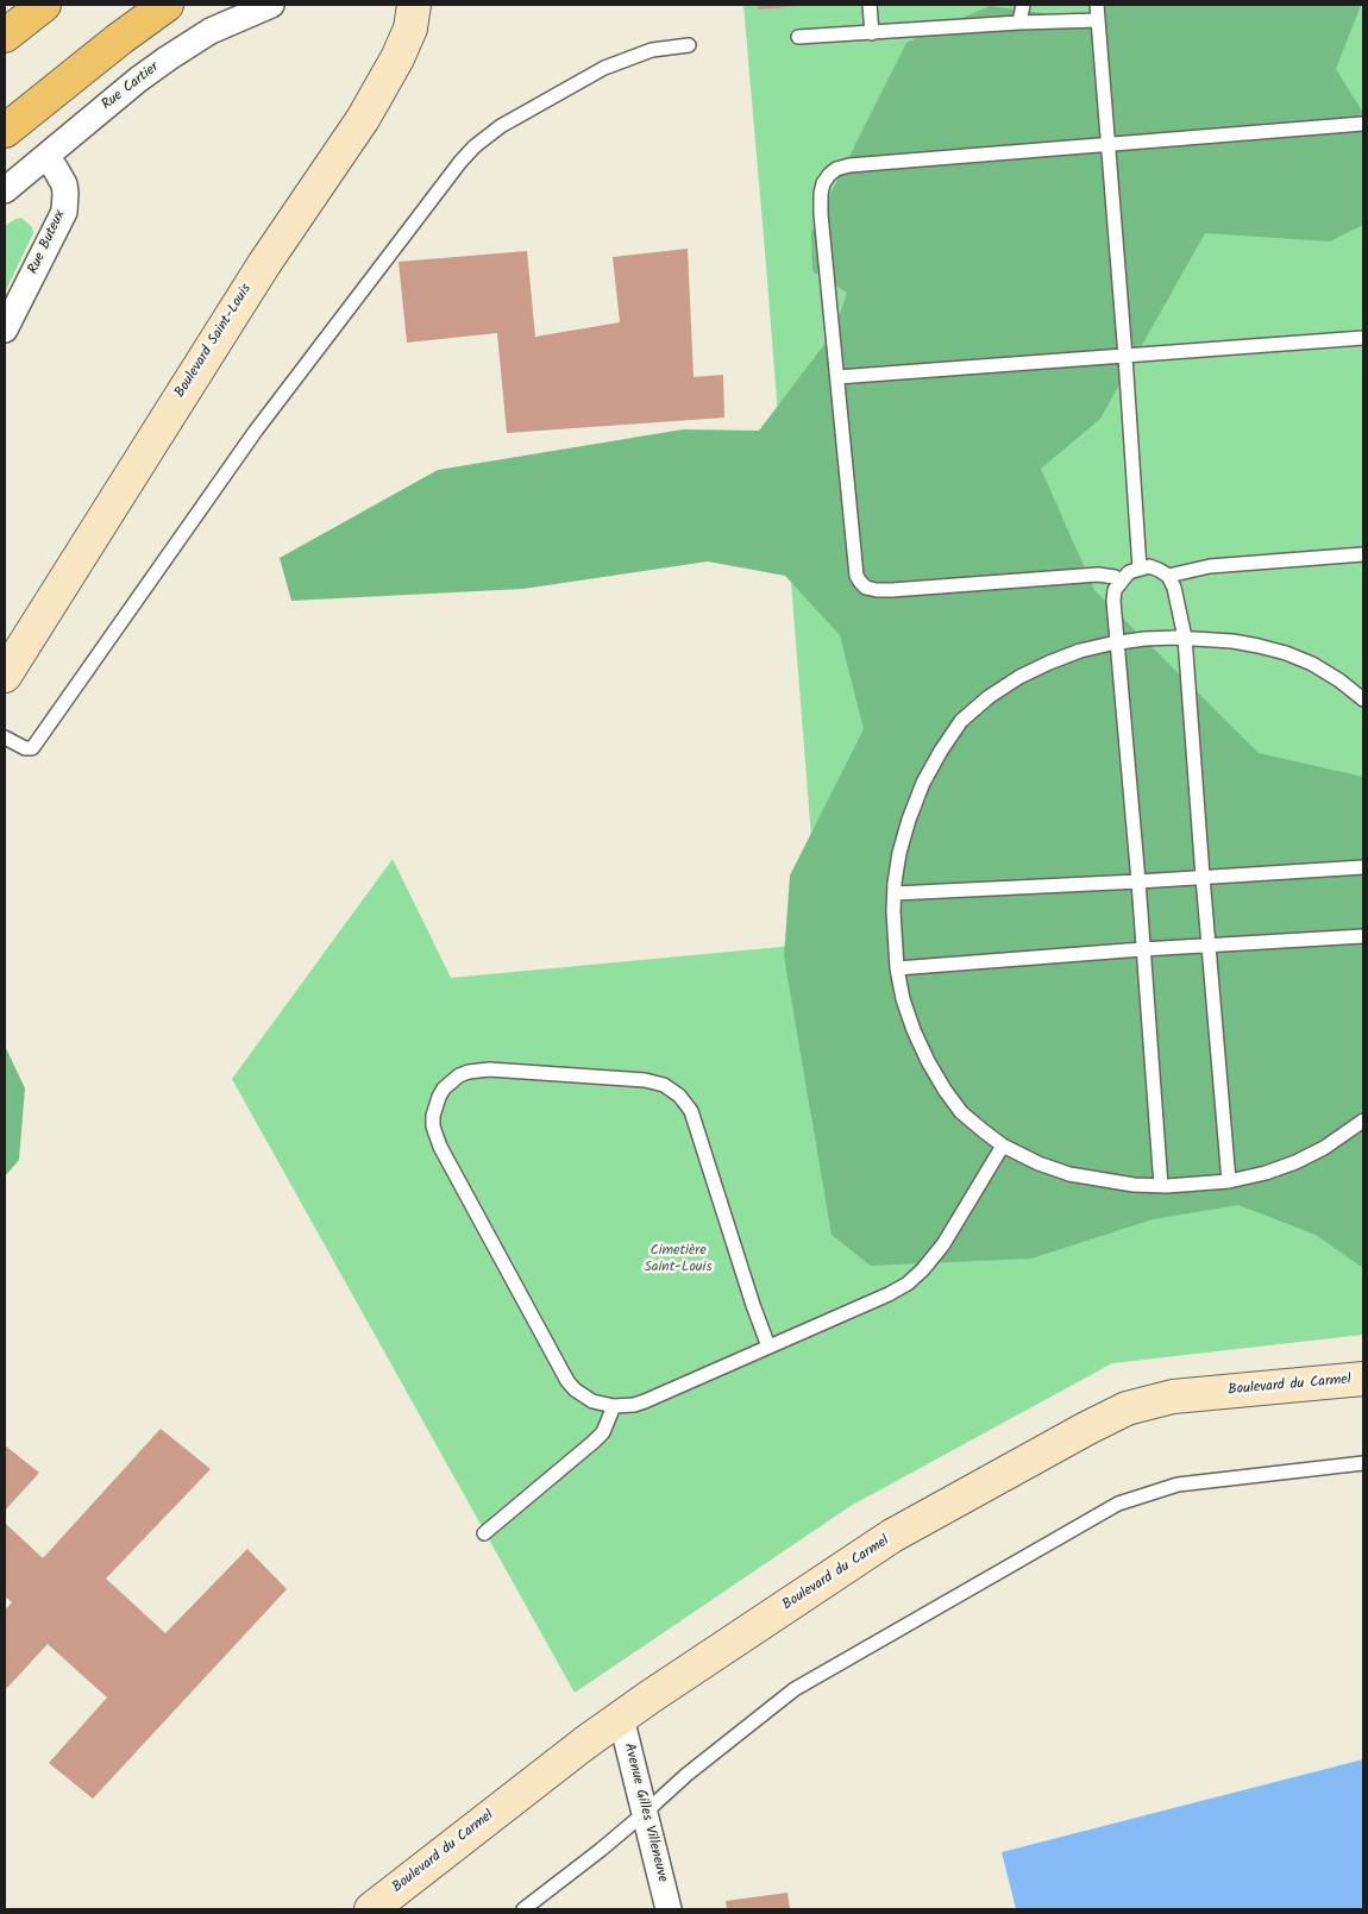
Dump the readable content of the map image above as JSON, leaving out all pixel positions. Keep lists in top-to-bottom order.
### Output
{
  "streets": {
    "street": [
      "Rue Cartier",
      "Rue Buteux",
      "Boulevard Saint-Louis",
      "Boulevard du Carmel",
      "Avenue Gilles Villeneuve"
    ]
  },
  "crossings": [
    ["Rue Cartier", "Rue Buteux"],
    ["Boulevard du Carmel", "Avenue Gilles Villeneuve"]
  ],
  "parks": ["Cimetière Saint-Louis"]
}
